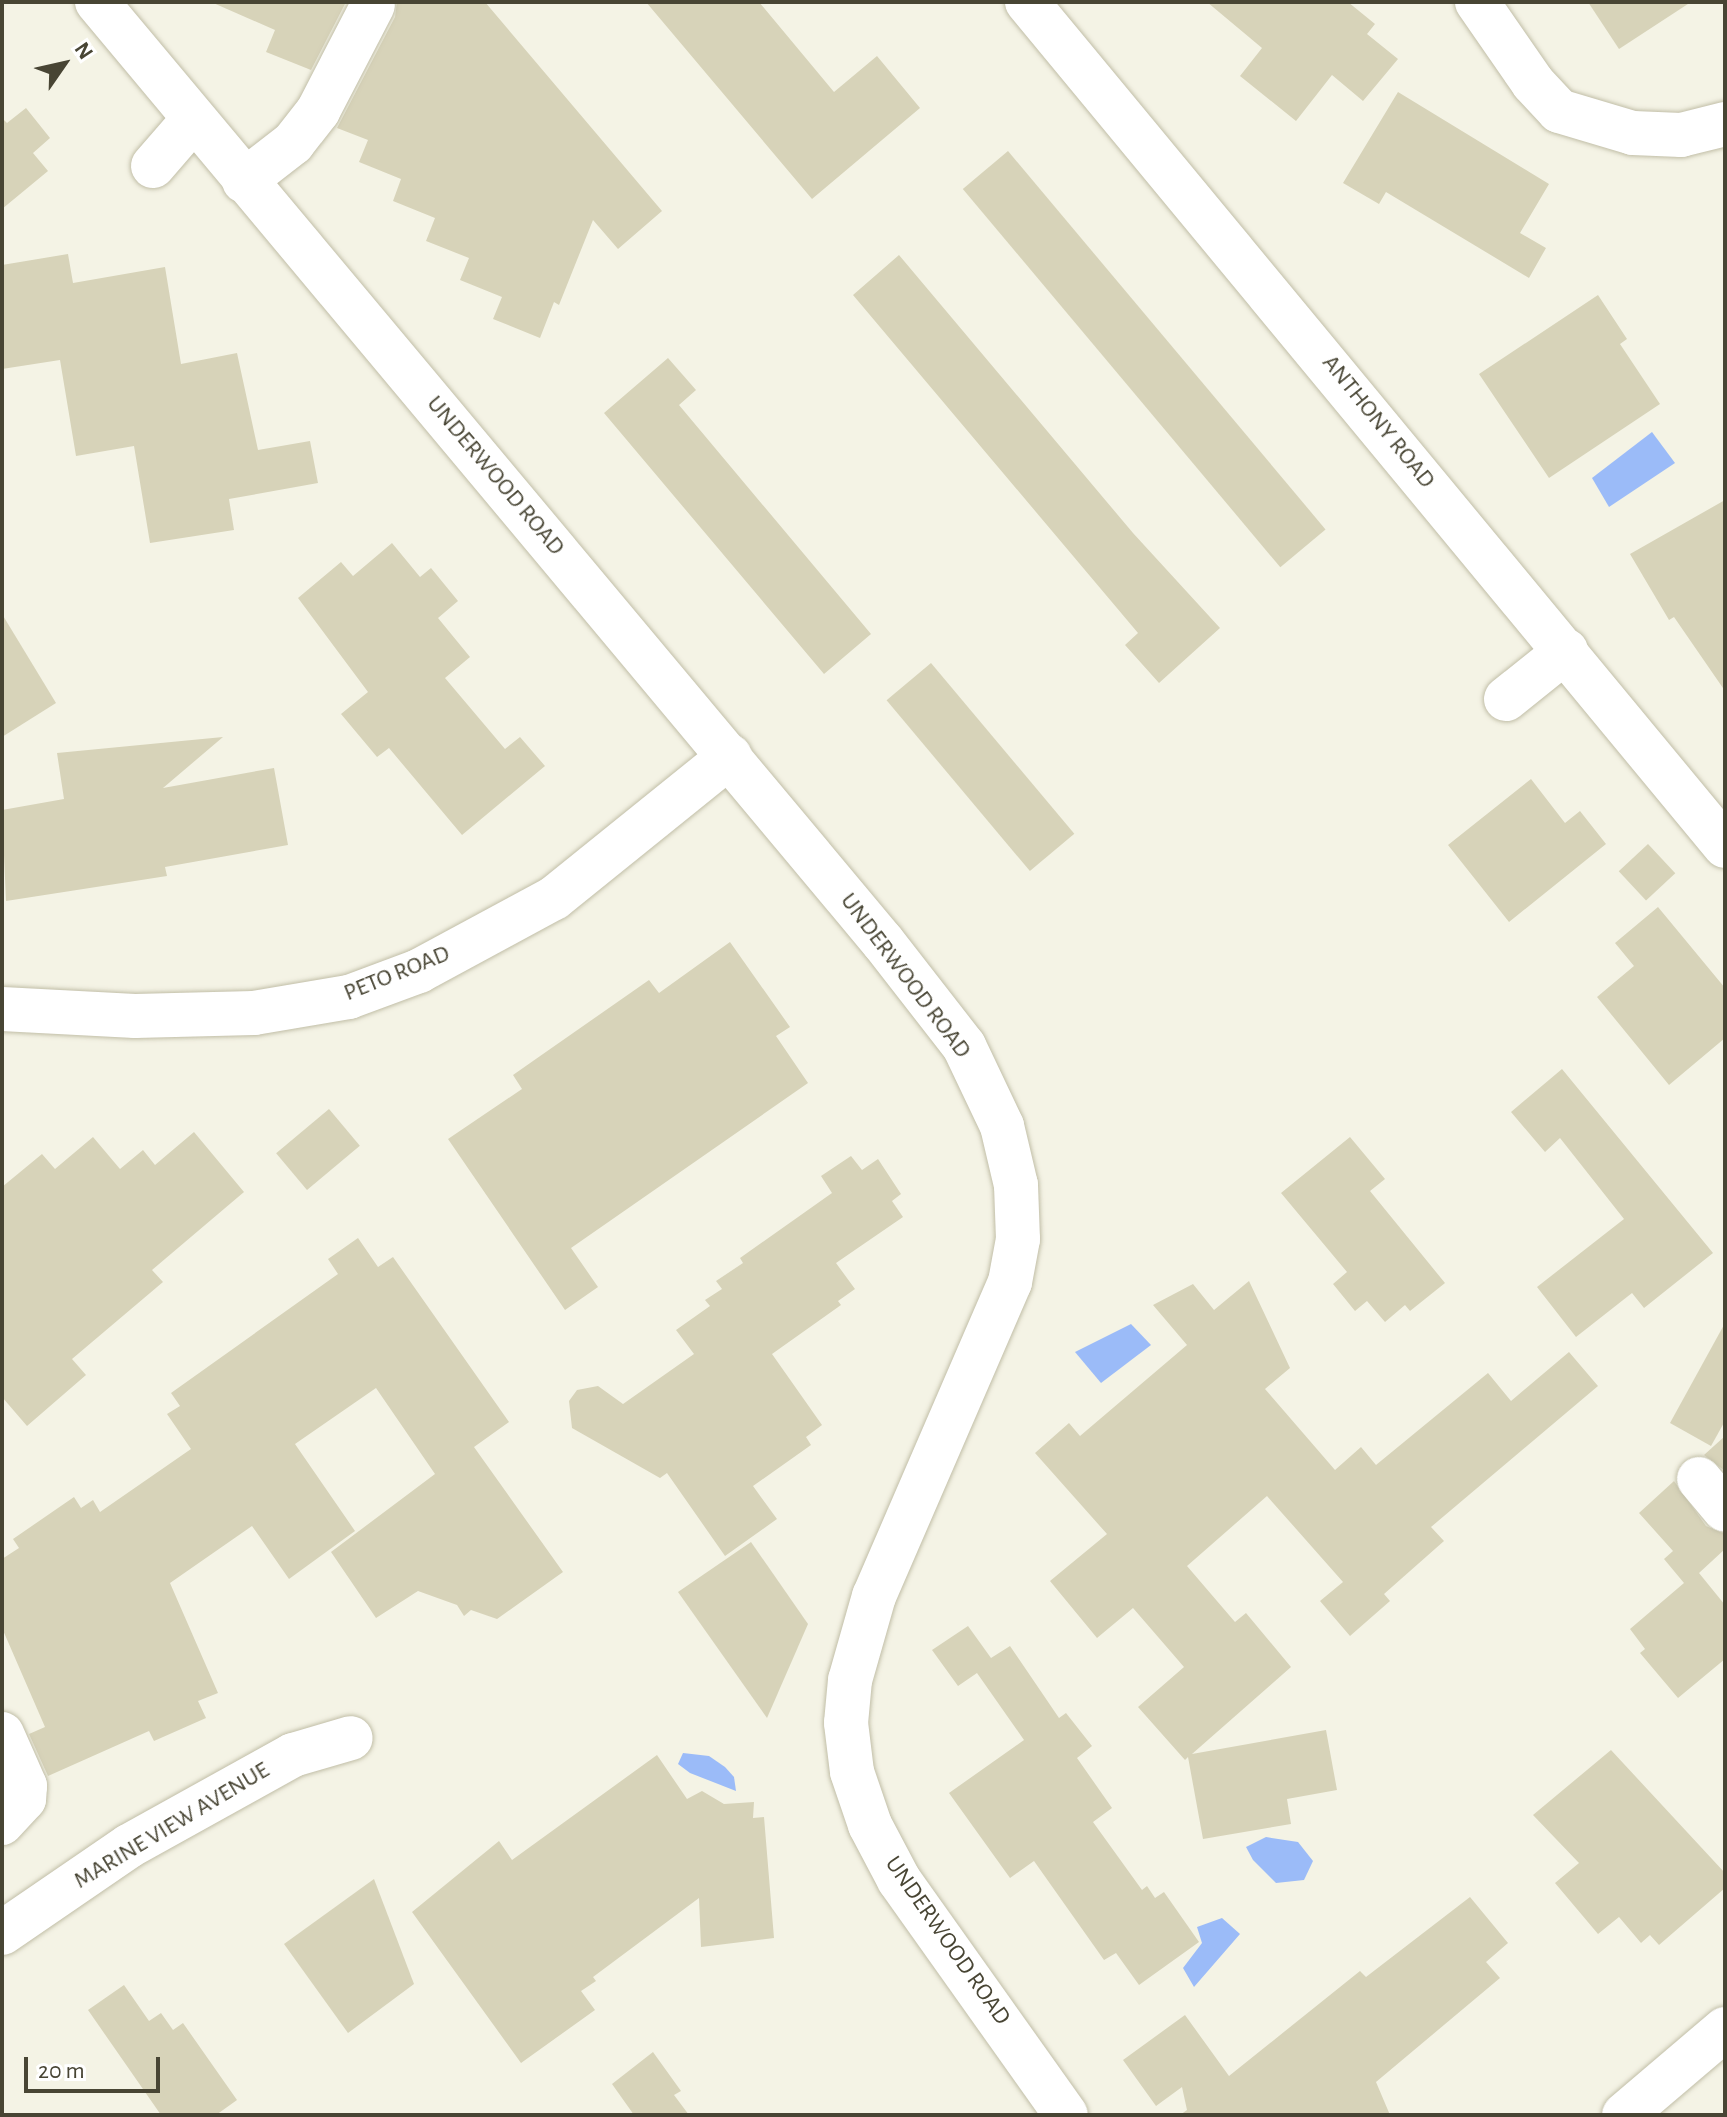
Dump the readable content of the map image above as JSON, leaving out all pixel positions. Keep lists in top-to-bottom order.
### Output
{
  "streets": {
    "street": [
      "ANTHONY ROAD",
      "UNDERWOOD ROAD",
      "PETO ROAD",
      "MARINE VIEW AVENUE"
    ]
  },
  "crossings": [
    ["UNDERWOOD ROAD", "PETO ROAD"]
  ],
  "scale_bar": "20 m",
  "north": "top right"
}
